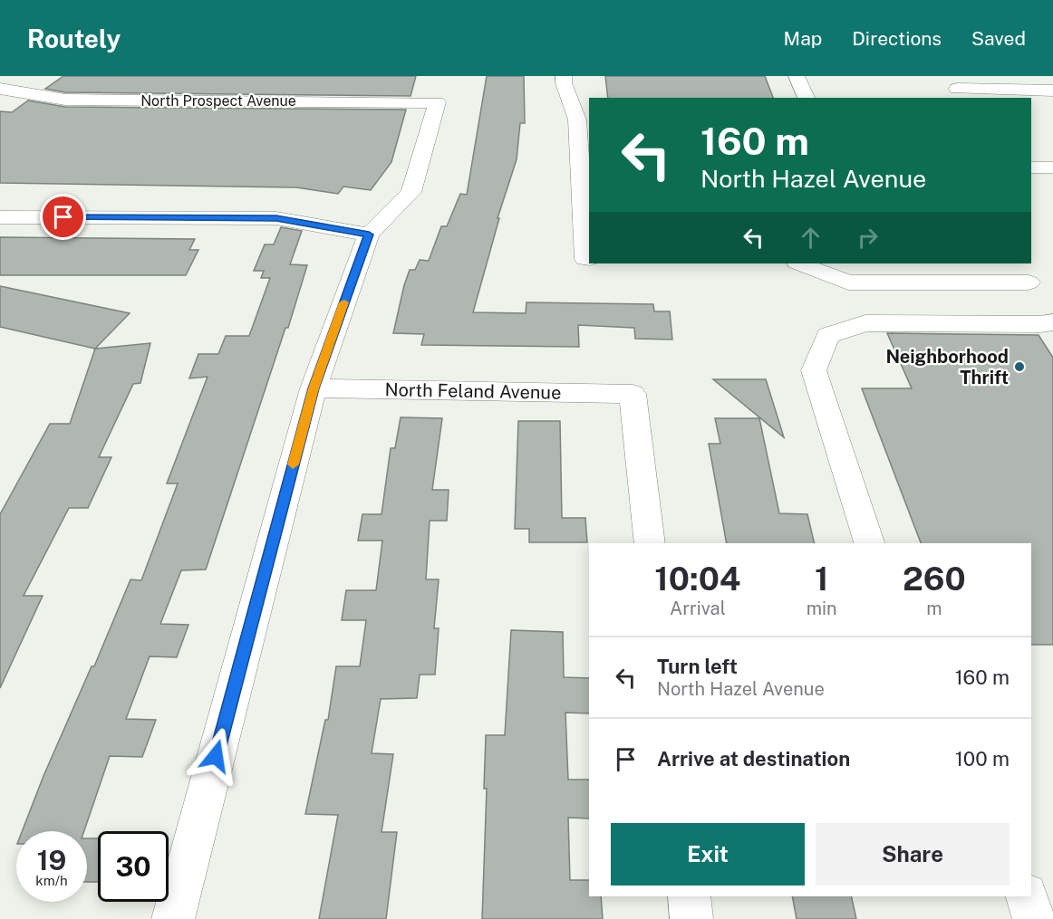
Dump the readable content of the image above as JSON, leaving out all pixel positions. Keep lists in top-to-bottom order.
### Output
{
  "streets": {
    "street": ["North Prospect Avenue", "North Feland Avenue"]
  },
  "places": ["Neighborhood Thrift"],
  "page": {
    "header": "Routely",
    "nav": ["Map", "Directions", "Saved"],
    "turn": ["160 m", "North Hazel Avenue"],
    "eta": [
      "10:04",
      "Arrival",
      "1",
      "min",
      "260",
      "m"
    ],
    "list": [
      {
        "name": "Turn left",
        "note": "North Hazel Avenue",
        "value": "160 m"
      },
      {
        "name": "Arrive at destination",
        "value": "100 m"
      }
    ],
    "buttons": ["Exit", "Share"],
    "speed": "19 km/h",
    "limit": "30"
  }
}
